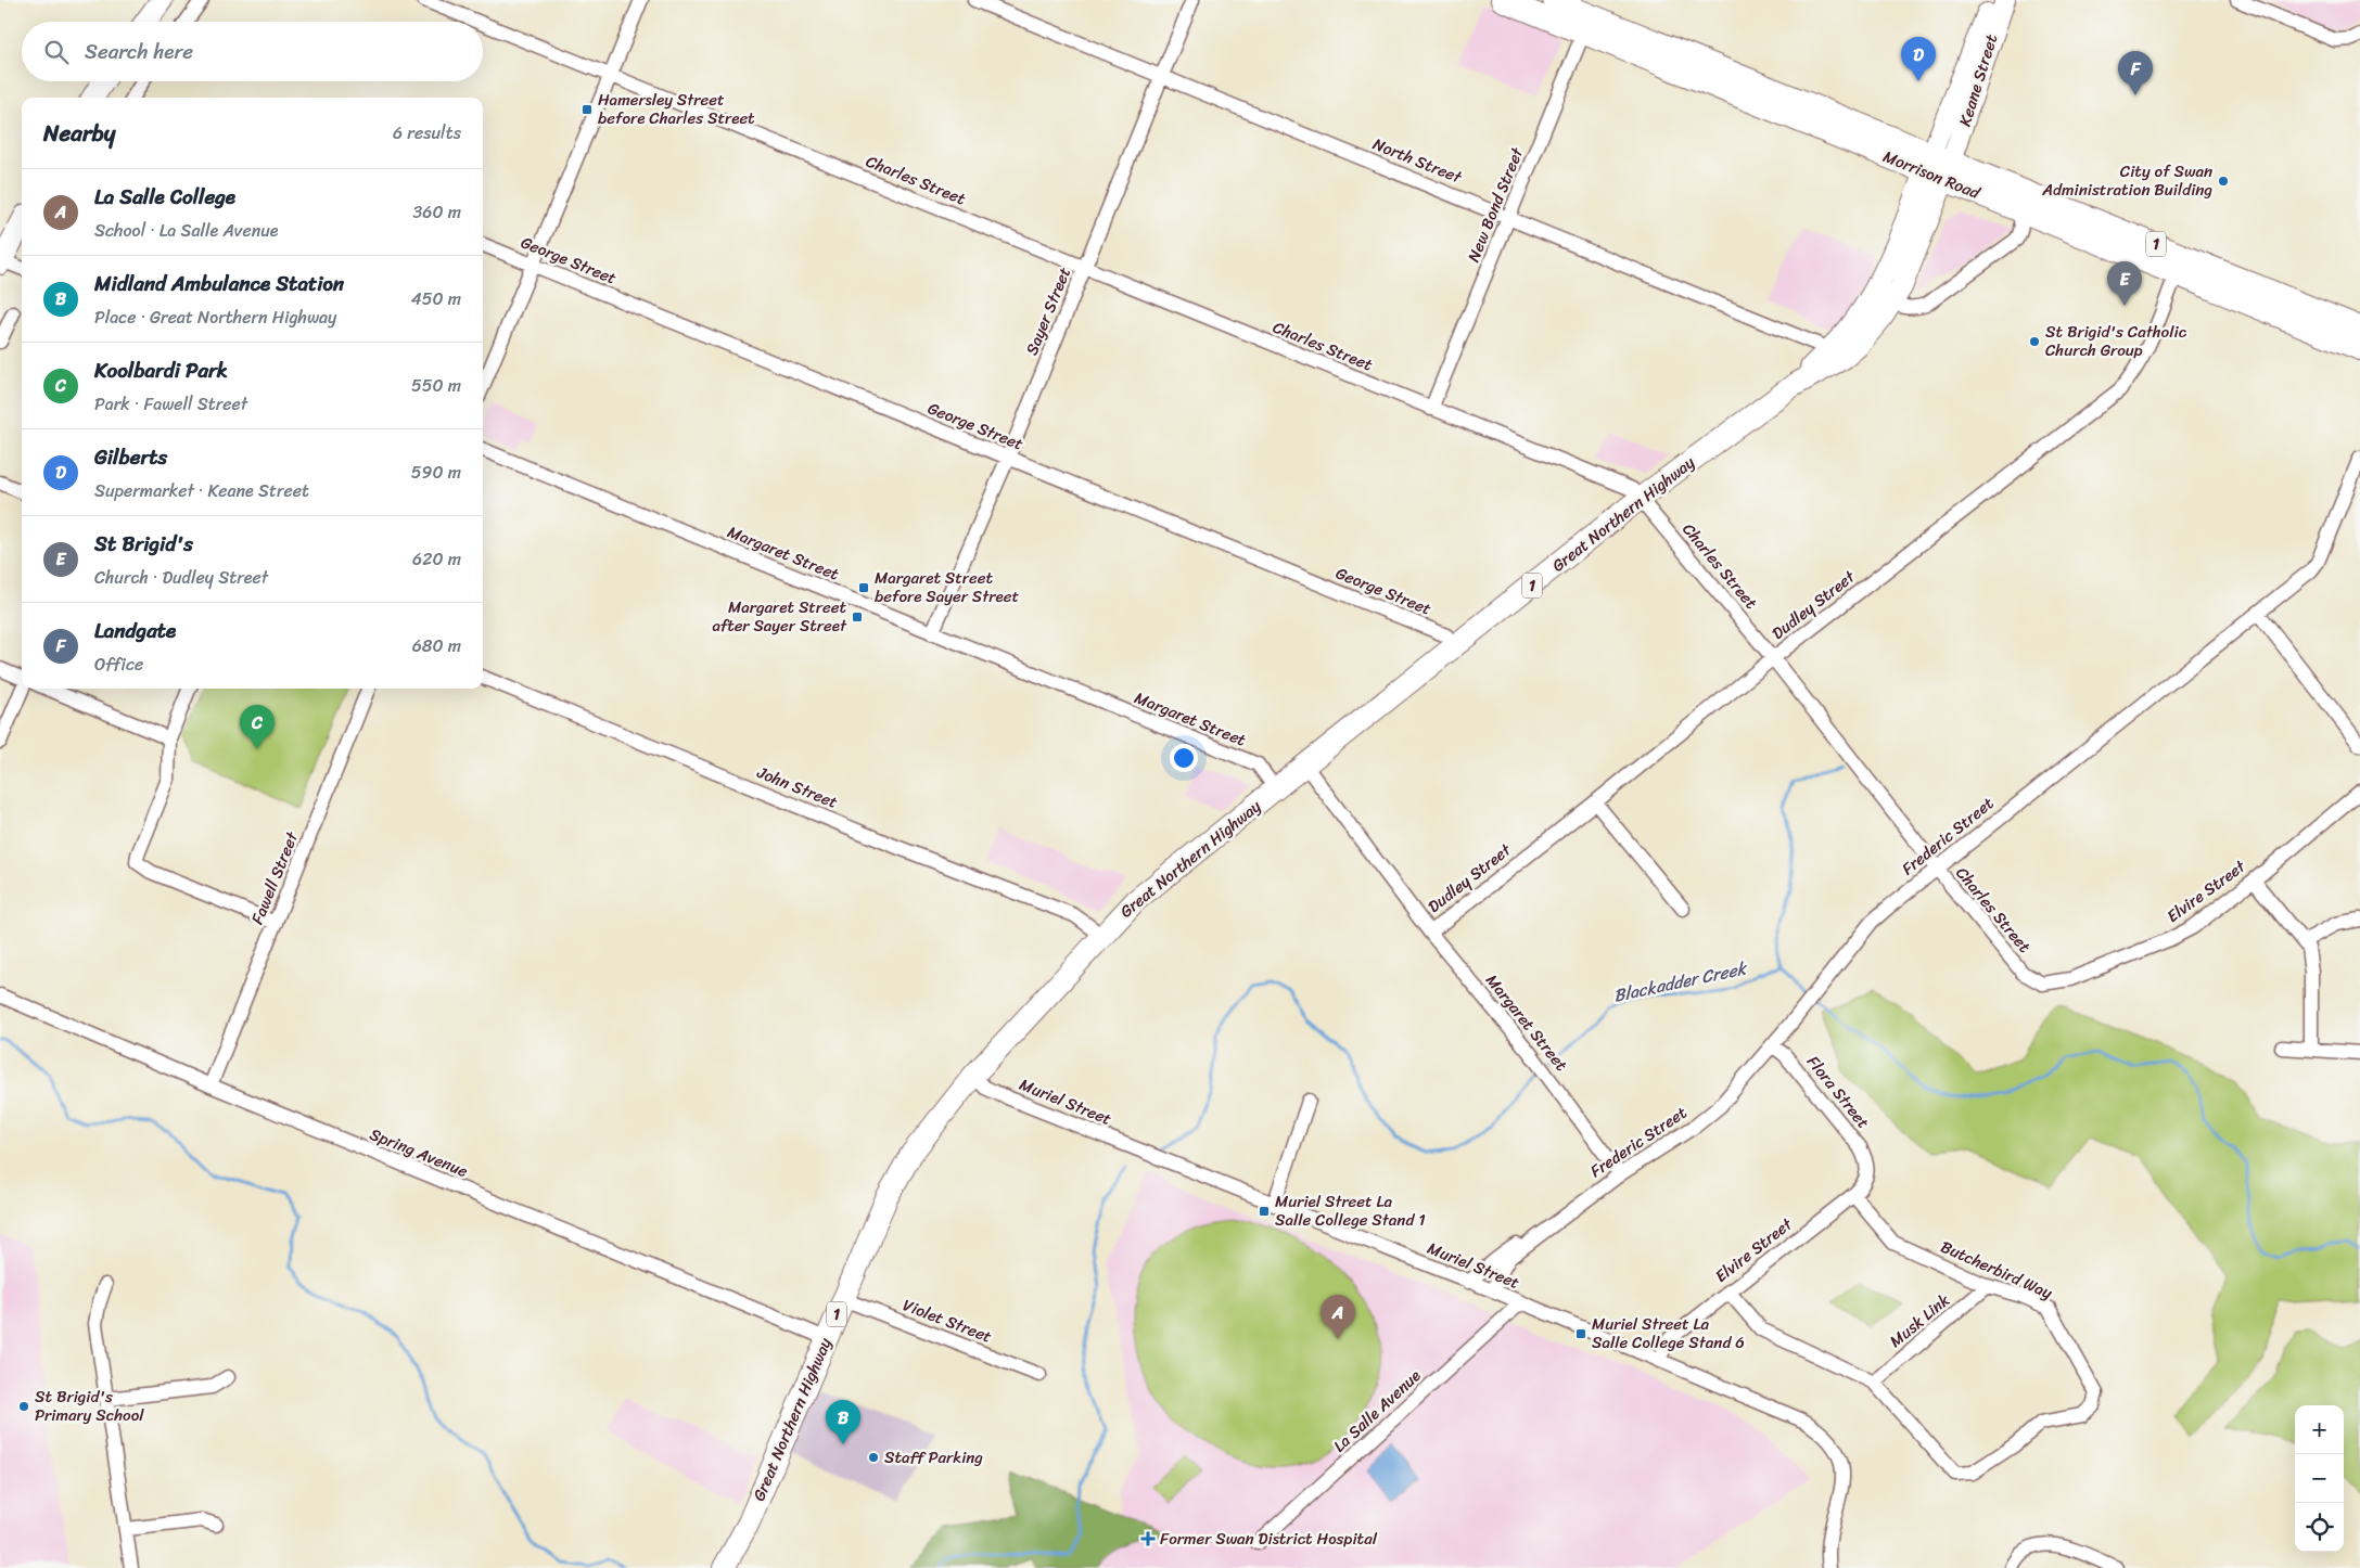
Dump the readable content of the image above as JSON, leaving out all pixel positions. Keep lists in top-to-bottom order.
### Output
{
  "streets": {
    "main road": ["Morrison Road", "1", "Great Northern Highway"],
    "street": [
      "Keane Street",
      "North Street",
      "Charles Street",
      "New Bond Street",
      "George Street",
      "Sayer Street",
      "Margaret Street",
      "Dudley Street",
      "John Street",
      "Frederic Street",
      "Fawell Street",
      "Elvire Street",
      "Flora Street",
      "Muriel Street",
      "Spring Avenue",
      "Butcherbird Way",
      "Violet Street",
      "Musk Link",
      "La Salle Avenue"
    ]
  },
  "crossings": [
    ["Keane Street", "Morrison Road"],
    ["Keane Street", "Great Northern Highway"],
    ["North Street", "New Bond Street"],
    ["North Street", "Sayer Street"],
    ["North Street", "Great Northern Highway"],
    ["Morrison Road", "New Bond Street"],
    ["Morrison Road", "Great Northern Highway"],
    ["Morrison Road", "Dudley Street"],
    ["Charles Street", "New Bond Street"],
    ["Charles Street", "Sayer Street"],
    ["Charles Street", "Great Northern Highway"],
    ["Charles Street", "Dudley Street"],
    ["Charles Street", "Frederic Street"],
    ["Charles Street", "Elvire Street"],
    ["George Street", "Sayer Street"],
    ["George Street", "Great Northern Highway"],
    ["Sayer Street", "Margaret Street"],
    ["Great Northern Highway", "Margaret Street"],
    ["Great Northern Highway", "John Street"],
    ["Great Northern Highway", "Muriel Street"],
    ["Great Northern Highway", "Spring Avenue"],
    ["Great Northern Highway", "Violet Street"],
    ["Margaret Street", "Dudley Street"],
    ["Margaret Street", "Frederic Street"],
    ["Frederic Street", "Flora Street"],
    ["Frederic Street", "Muriel Street"],
    ["Fawell Street", "Spring Avenue"],
    ["Elvire Street", "Flora Street"],
    ["Elvire Street", "Muriel Street"],
    ["Elvire Street", "Butcherbird Way"],
    ["Muriel Street", "La Salle Avenue"],
    ["Butcherbird Way", "Musk Link"]
  ],
  "water": ["Blackadder Creek"],
  "places": {
    "transit": [
      "Hamersley Street before Charles Street",
      "Margaret Street before Sayer Street",
      "Margaret Street after Sayer Street",
      "Muriel Street La Salle College Stand 1",
      "Muriel Street La Salle College Stand 6"
    ],
    "other": [
      "City of Swan Administration Building",
      "St Brigid's Catholic Church Group",
      "St Brigid's Primary School",
      "Staff Parking"
    ],
    "health": ["Former Swan District Hospital"]
  },
  "page": {
    "search": "Search here",
    "pins": [
      "D",
      "F",
      "E",
      "C",
      "A",
      "B"
    ],
    "heading": ["Nearby", "6 results"],
    "list": [
      {
        "mark": "A",
        "name": "La Salle College",
        "note": "School · La Salle Avenue",
        "value": "360 m"
      },
      {
        "mark": "B",
        "name": "Midland Ambulance Station",
        "note": "Place · Great Northern Highway",
        "value": "450 m"
      },
      {
        "mark": "C",
        "name": "Koolbardi Park",
        "note": "Park · Fawell Street",
        "value": "550 m"
      },
      {
        "mark": "D",
        "name": "Gilberts",
        "note": "Supermarket · Keane Street",
        "value": "590 m"
      },
      {
        "mark": "E",
        "name": "St Brigid's",
        "note": "Church · Dudley Street",
        "value": "620 m"
      },
      {
        "mark": "F",
        "name": "Landgate",
        "note": "Office",
        "value": "680 m"
      }
    ],
    "map_buttons": ["+", "−"]
  }
}
